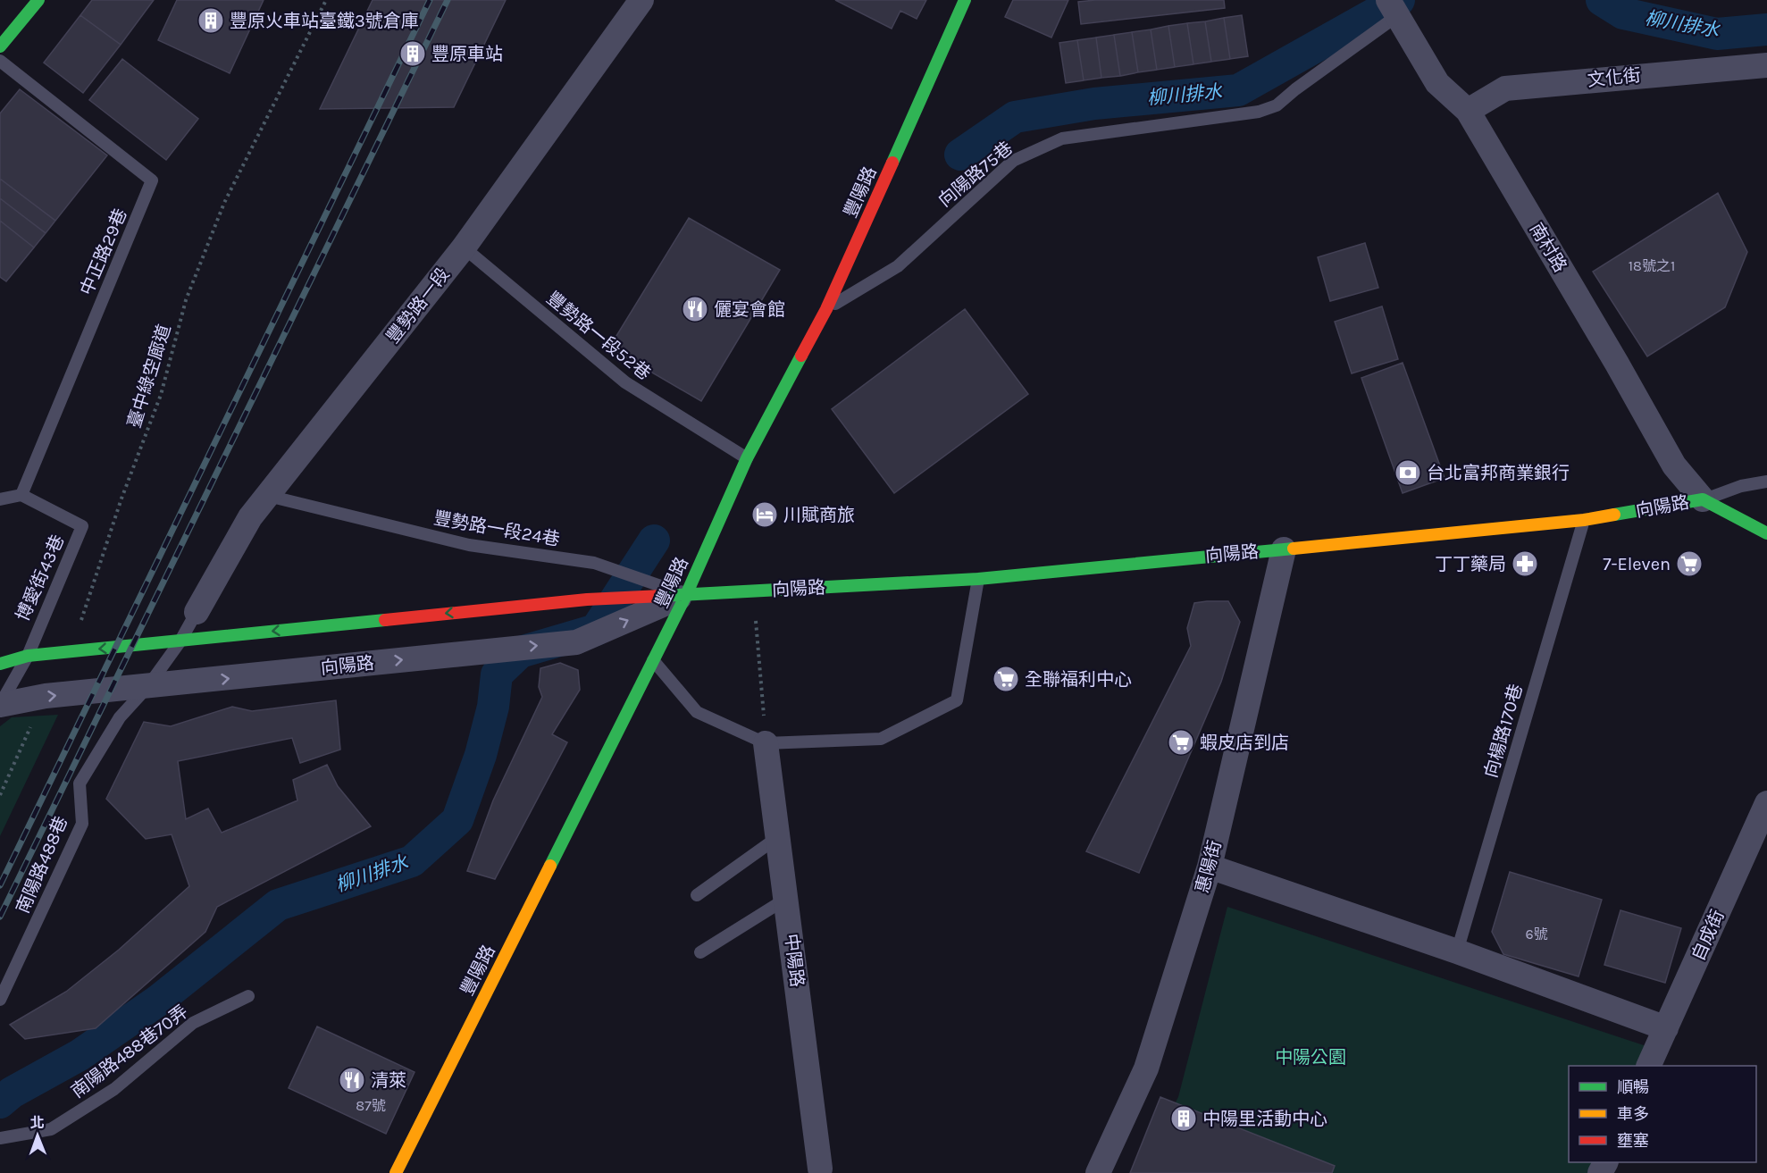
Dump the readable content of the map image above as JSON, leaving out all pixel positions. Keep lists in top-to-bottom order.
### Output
{
  "streets": {
    "street": [
      "文化街",
      "豐陽路",
      "南村路",
      "豐勢路一段",
      "向陽路",
      "惠陽街",
      "自成街",
      "中陽路"
    ],
    "lane": [
      "向陽路75巷",
      "中正路29巷",
      "豐勢路一段52巷",
      "豐勢路一段24巷",
      "博愛街43巷",
      "向楊路170巷",
      "南陽路488巷",
      "南陽路488巷70弄"
    ],
    "path": ["臺中綠空廊道"]
  },
  "crossings": [
    ["文化街", "南村路"],
    ["向陽路75巷", "豐陽路"],
    ["向陽路75巷", "南村路"],
    ["豐陽路", "豐勢路一段52巷"],
    ["豐陽路", "向陽路"],
    ["豐陽路", "豐勢路一段24巷"],
    ["南村路", "向陽路"],
    ["中正路29巷", "博愛街43巷"],
    ["豐勢路一段", "豐勢路一段52巷"],
    ["豐勢路一段", "豐勢路一段24巷"],
    ["豐勢路一段", "南陽路488巷"],
    ["臺中綠空廊道", "向陽路"],
    ["向陽路", "豐勢路一段24巷"],
    ["向陽路", "博愛街43巷"],
    ["向陽路", "向楊路170巷"],
    ["向陽路", "南陽路488巷"],
    ["向陽路", "惠陽街"]
  ],
  "water": ["柳川排水"],
  "parks": ["中陽公園"],
  "places": {
    "building": ["豐原火車站臺鐵3號倉庫", "豐原車站", "中陽里活動中心"],
    "restaurant": ["儷宴會館", "清萊"],
    "bank": ["台北富邦商業銀行"],
    "hotel": ["川賦商旅"],
    "pharmacy": ["丁丁藥局"],
    "supermarket": ["7-Eleven", "全聯福利中心", "蝦皮店到店"]
  },
  "house_numbers": ["18號之1", "6號", "87號"],
  "legend": ["順暢", "車多", "壅塞"],
  "north": "top"
}
